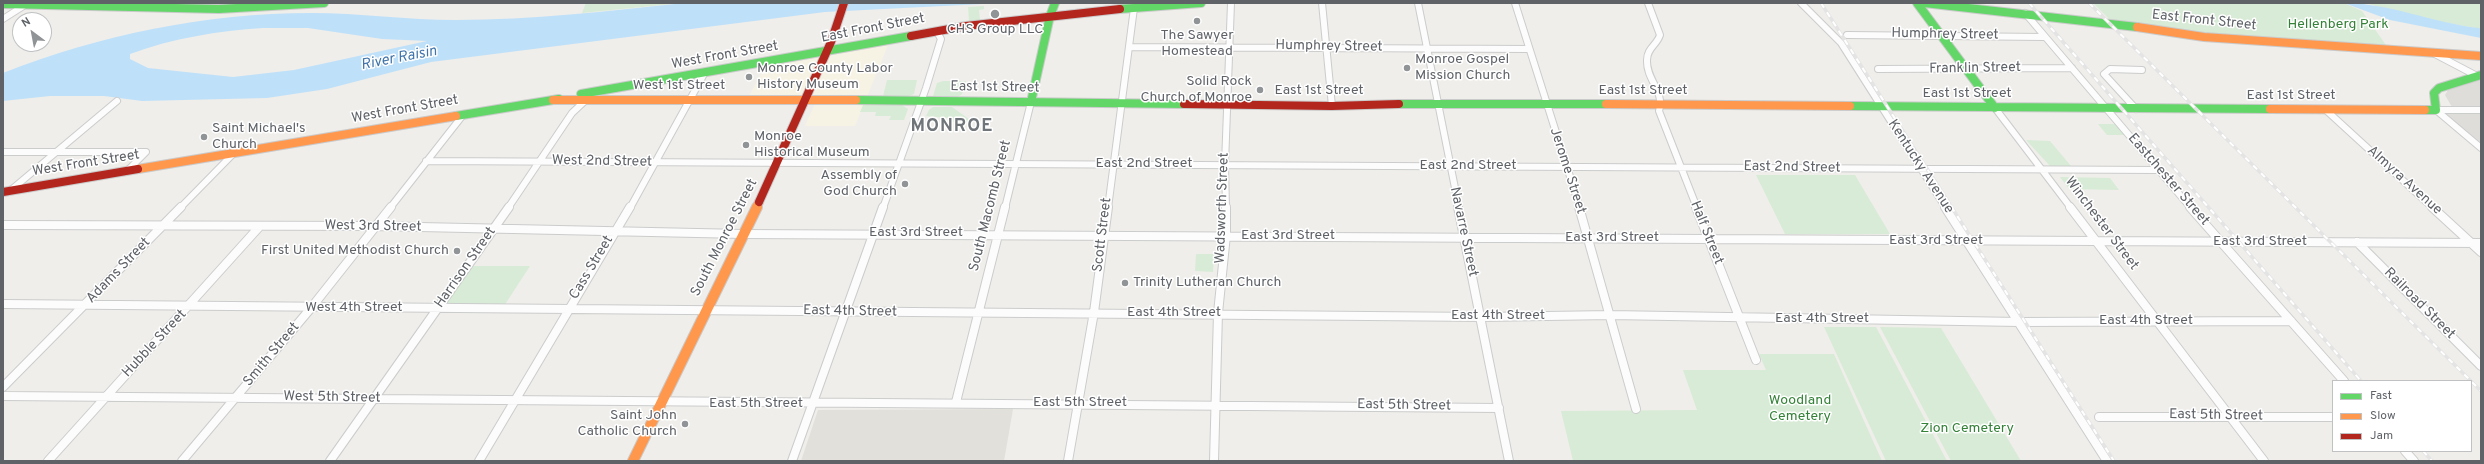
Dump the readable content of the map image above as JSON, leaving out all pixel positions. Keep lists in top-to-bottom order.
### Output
{
  "streets": {
    "street": [
      "East Front Street",
      "Humphrey Street",
      "West Front Street",
      "Franklin Street",
      "West 1st Street",
      "East 1st Street",
      "West 2nd Street",
      "East 2nd Street",
      "Kentucky Avenue",
      "Jerome Street",
      "Eastchester Street",
      "Almyra Avenue",
      "South Macomb Street",
      "Wadsworth Street",
      "Winchester Street",
      "West 3rd Street",
      "Navarre Street",
      "East 3rd Street",
      "Half Street",
      "Scott Street",
      "South Monroe Street",
      "Harrison Street",
      "Cass Street",
      "Adams Street",
      "Railroad Street",
      "West 4th Street",
      "East 4th Street",
      "Hubble Street",
      "Smith Street",
      "West 5th Street",
      "East 5th Street"
    ]
  },
  "crossings": [
    ["East Front Street", "West Front Street"],
    ["East Front Street", "Eastchester Street"],
    ["East Front Street", "South Macomb Street"],
    ["East Front Street", "Scott Street"],
    ["East Front Street", "South Monroe Street"],
    ["Humphrey Street", "Jerome Street"],
    ["Humphrey Street", "Eastchester Street"],
    ["Humphrey Street", "Wadsworth Street"],
    ["Humphrey Street", "Winchester Street"],
    ["Humphrey Street", "Navarre Street"],
    ["Humphrey Street", "Scott Street"],
    ["West Front Street", "West 1st Street"],
    ["West Front Street", "Harrison Street"],
    ["West Front Street", "Cass Street"],
    ["West Front Street", "Adams Street"],
    ["West Front Street", "Smith Street"],
    ["Franklin Street", "Eastchester Street"],
    ["Franklin Street", "Winchester Street"],
    ["West 1st Street", "East 1st Street"],
    ["West 1st Street", "South Monroe Street"],
    ["West 1st Street", "Harrison Street"],
    ["West 1st Street", "Cass Street"],
    ["East 1st Street", "Kentucky Avenue"],
    ["East 1st Street", "Jerome Street"],
    ["East 1st Street", "Eastchester Street"],
    ["East 1st Street", "Almyra Avenue"],
    ["East 1st Street", "South Macomb Street"],
    ["East 1st Street", "Wadsworth Street"],
    ["East 1st Street", "Winchester Street"],
    ["East 1st Street", "Navarre Street"],
    ["East 1st Street", "Half Street"],
    ["East 1st Street", "Scott Street"],
    ["East 1st Street", "South Monroe Street"],
    ["West 2nd Street", "East 2nd Street"],
    ["West 2nd Street", "South Monroe Street"],
    ["West 2nd Street", "Harrison Street"],
    ["West 2nd Street", "Cass Street"],
    ["West 2nd Street", "Smith Street"],
    ["East 2nd Street", "Kentucky Avenue"],
    ["East 2nd Street", "Jerome Street"],
    ["East 2nd Street", "Eastchester Street"],
    ["East 2nd Street", "South Macomb Street"],
    ["East 2nd Street", "Wadsworth Street"],
    ["East 2nd Street", "Winchester Street"],
    ["East 2nd Street", "Navarre Street"],
    ["East 2nd Street", "Half Street"],
    ["East 2nd Street", "Scott Street"],
    ["East 2nd Street", "South Monroe Street"],
    ["Kentucky Avenue", "East 3rd Street"],
    ["Kentucky Avenue", "East 4th Street"],
    ["Jerome Street", "East 3rd Street"],
    ["Jerome Street", "East 4th Street"],
    ["Eastchester Street", "East 3rd Street"],
    ["Eastchester Street", "East 4th Street"],
    ["Almyra Avenue", "East 3rd Street"],
    ["South Macomb Street", "East 3rd Street"],
    ["South Macomb Street", "East 4th Street"],
    ["South Macomb Street", "East 5th Street"],
    ["Wadsworth Street", "East 3rd Street"],
    ["Wadsworth Street", "East 4th Street"],
    ["Wadsworth Street", "East 5th Street"],
    ["Winchester Street", "East 3rd Street"],
    ["Winchester Street", "East 4th Street"],
    ["Winchester Street", "East 5th Street"],
    ["West 3rd Street", "East 3rd Street"],
    ["West 3rd Street", "South Monroe Street"],
    ["West 3rd Street", "Harrison Street"],
    ["West 3rd Street", "Cass Street"],
    ["West 3rd Street", "Adams Street"],
    ["West 3rd Street", "Hubble Street"],
    ["West 3rd Street", "Smith Street"],
    ["Navarre Street", "East 3rd Street"],
    ["Navarre Street", "East 4th Street"],
    ["Navarre Street", "East 5th Street"],
    ["East 3rd Street", "Half Street"],
    ["East 3rd Street", "Scott Street"],
    ["East 3rd Street", "South Monroe Street"],
    ["East 3rd Street", "Railroad Street"],
    ["Half Street", "East 4th Street"],
    ["Scott Street", "East 4th Street"],
    ["Scott Street", "East 5th Street"],
    ["South Monroe Street", "West 4th Street"],
    ["South Monroe Street", "East 4th Street"],
    ["South Monroe Street", "West 5th Street"],
    ["South Monroe Street", "East 5th Street"],
    ["Harrison Street", "West 4th Street"],
    ["Harrison Street", "West 5th Street"],
    ["Cass Street", "West 4th Street"],
    ["Cass Street", "West 5th Street"],
    ["Adams Street", "West 4th Street"],
    ["West 4th Street", "East 4th Street"],
    ["West 4th Street", "Hubble Street"],
    ["West 4th Street", "Smith Street"],
    ["Hubble Street", "West 5th Street"],
    ["Smith Street", "West 5th Street"],
    ["West 5th Street", "East 5th Street"]
  ],
  "districts": ["MONROE"],
  "water": ["River Raisin"],
  "parks": ["Hellenberg Park", "Woodland Cemetery", "Zion Cemetery"],
  "places": [
    "CHS Group LLC",
    "The Sawyer Homestead",
    "Monroe Gospel Mission Church",
    "Monroe County Labor History Museum",
    "Solid Rock Church of Monroe",
    "Saint Michael's Church",
    "Monroe Historical Museum",
    "Assembly of God Church",
    "First United Methodist Church",
    "Trinity Lutheran Church",
    "Saint John Catholic Church"
  ],
  "legend": ["Fast", "Slow", "Jam"],
  "north": "top left"
}
